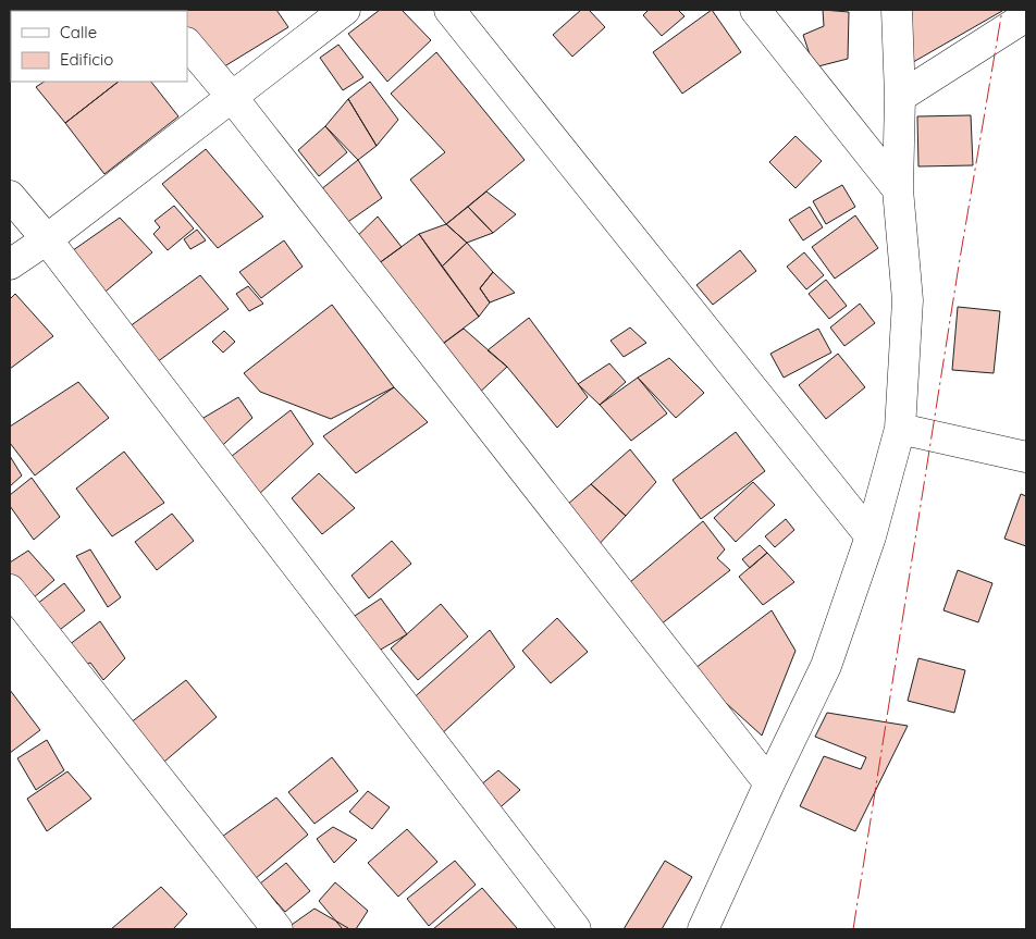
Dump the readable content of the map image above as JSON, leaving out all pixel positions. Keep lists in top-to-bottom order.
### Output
{
  "legend": ["Calle", "Edificio"]
}
